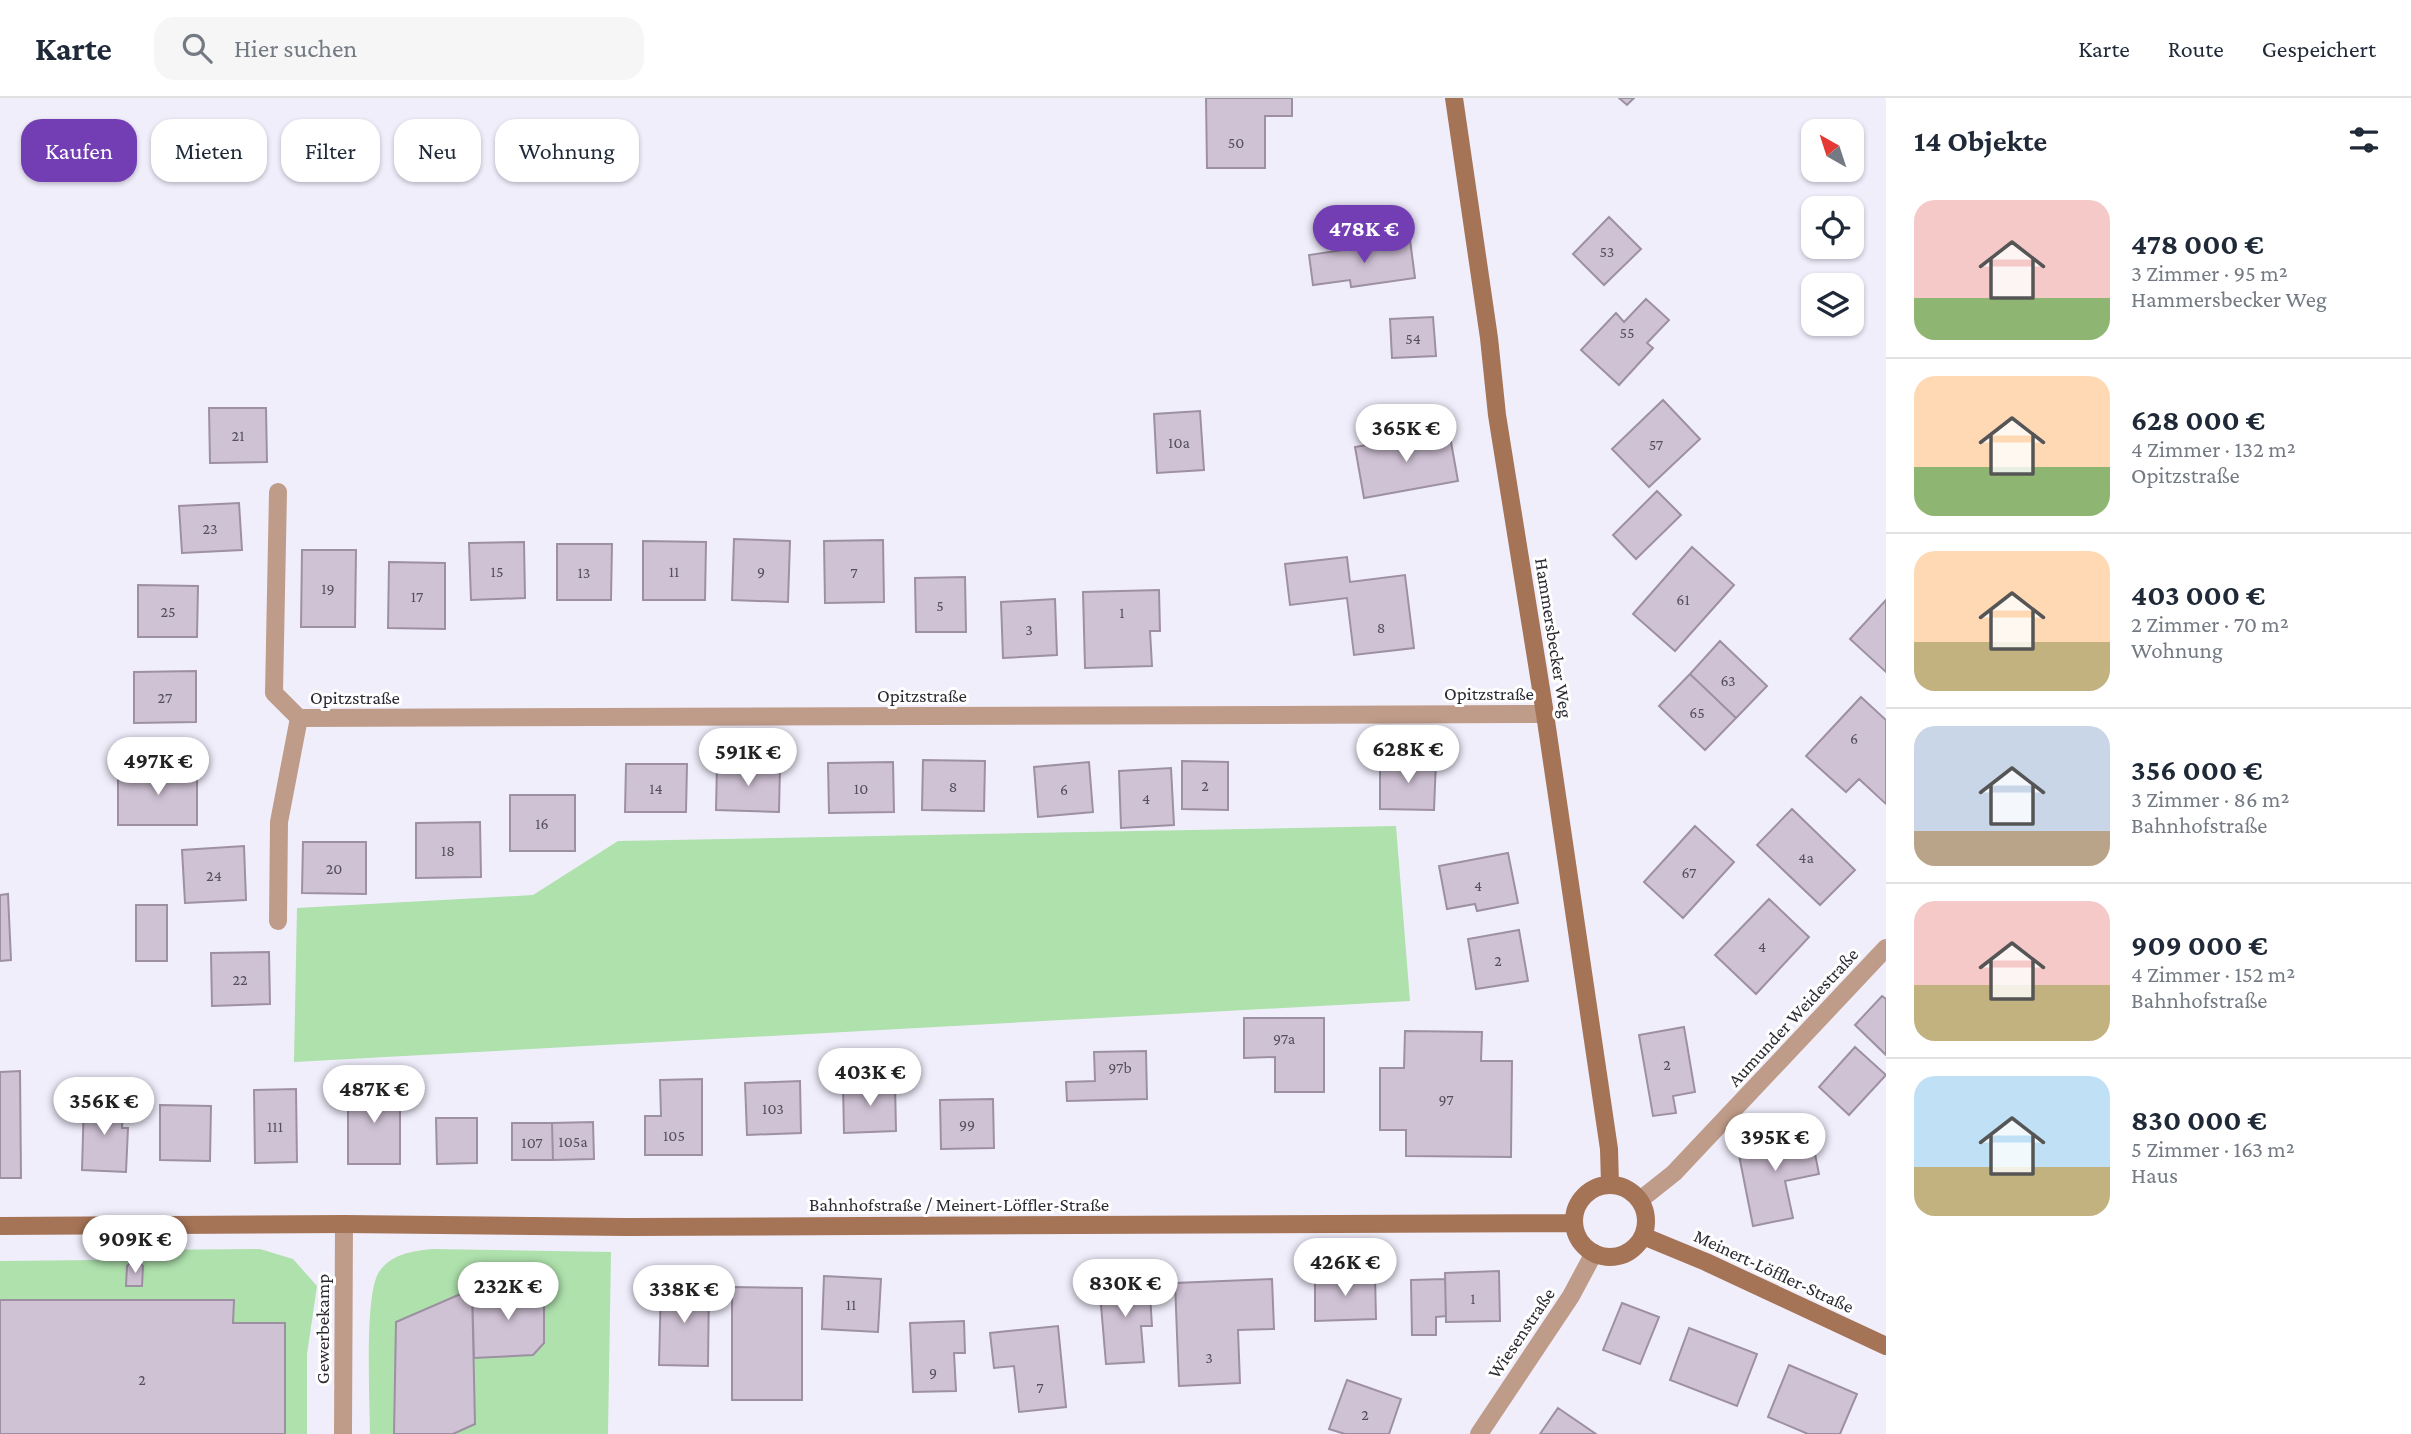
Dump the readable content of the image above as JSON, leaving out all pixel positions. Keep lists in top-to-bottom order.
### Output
{
  "streets": {
    "street": [
      "Hammersbecker Weg",
      "Opitzstraße",
      "Aumunder Weidestraße",
      "Bahnhofstraße / Meinert-Löffler-Straße",
      "Meinert-Löffler-Straße",
      "Gewerbekamp",
      "Wiesenstraße"
    ]
  },
  "crossings": [
    ["Hammersbecker Weg", "Opitzstraße"],
    ["Hammersbecker Weg", "Aumunder Weidestraße"],
    ["Hammersbecker Weg", "Bahnhofstraße / Meinert-Löffler-Straße"],
    ["Hammersbecker Weg", "Meinert-Löffler-Straße"],
    ["Hammersbecker Weg", "Wiesenstraße"],
    ["Aumunder Weidestraße", "Bahnhofstraße / Meinert-Löffler-Straße"],
    ["Aumunder Weidestraße", "Meinert-Löffler-Straße"],
    ["Aumunder Weidestraße", "Wiesenstraße"],
    ["Bahnhofstraße / Meinert-Löffler-Straße", "Meinert-Löffler-Straße"],
    ["Bahnhofstraße / Meinert-Löffler-Straße", "Gewerbekamp"],
    ["Bahnhofstraße / Meinert-Löffler-Straße", "Wiesenstraße"],
    ["Meinert-Löffler-Straße", "Wiesenstraße"]
  ],
  "house_numbers": [
    "50",
    "53",
    "55",
    "54",
    "21",
    "10a",
    "57",
    "23",
    "15",
    "11",
    "9",
    "13",
    "7",
    "19",
    "17",
    "61",
    "5",
    "25",
    "1",
    "8",
    "3",
    "63",
    "27",
    "65",
    "6",
    "2",
    "8",
    "14",
    "10",
    "6",
    "4",
    "16",
    "18",
    "4a",
    "20",
    "67",
    "24",
    "4",
    "4",
    "2",
    "22",
    "97a",
    "2",
    "97b",
    "97",
    "103",
    "99",
    "111",
    "105",
    "105a",
    "107",
    "1",
    "11",
    "3",
    "9",
    "2",
    "7",
    "2"
  ],
  "north": "top left",
  "page": {
    "header": "Karte",
    "search": "Hier suchen",
    "nav": ["Karte", "Route", "Gespeichert"],
    "heading": "14 Objekte",
    "chip": [
      "Kaufen",
      "Mieten",
      "Filter",
      "Neu",
      "Wohnung"
    ],
    "list": [
      {
        "name": "478 000 €",
        "note": "3 Zimmer · 95 m² · Hammersbecker Weg"
      },
      {
        "name": "628 000 €",
        "note": "4 Zimmer · 132 m² · Opitzstraße"
      },
      {
        "name": "403 000 €",
        "note": "2 Zimmer · 70 m² · Wohnung"
      },
      {
        "name": "356 000 €",
        "note": "3 Zimmer · 86 m² · Bahnhofstraße"
      },
      {
        "name": "909 000 €",
        "note": "4 Zimmer · 152 m² · Bahnhofstraße"
      },
      {
        "name": "830 000 €",
        "note": "5 Zimmer · 163 m² · Haus"
      }
    ],
    "price": [
      "478K €",
      "365K €",
      "628K €",
      "591K €",
      "497K €",
      "403K €",
      "487K €",
      "356K €",
      "395K €",
      "909K €",
      "426K €",
      "830K €",
      "232K €",
      "338K €"
    ]
  }
}
